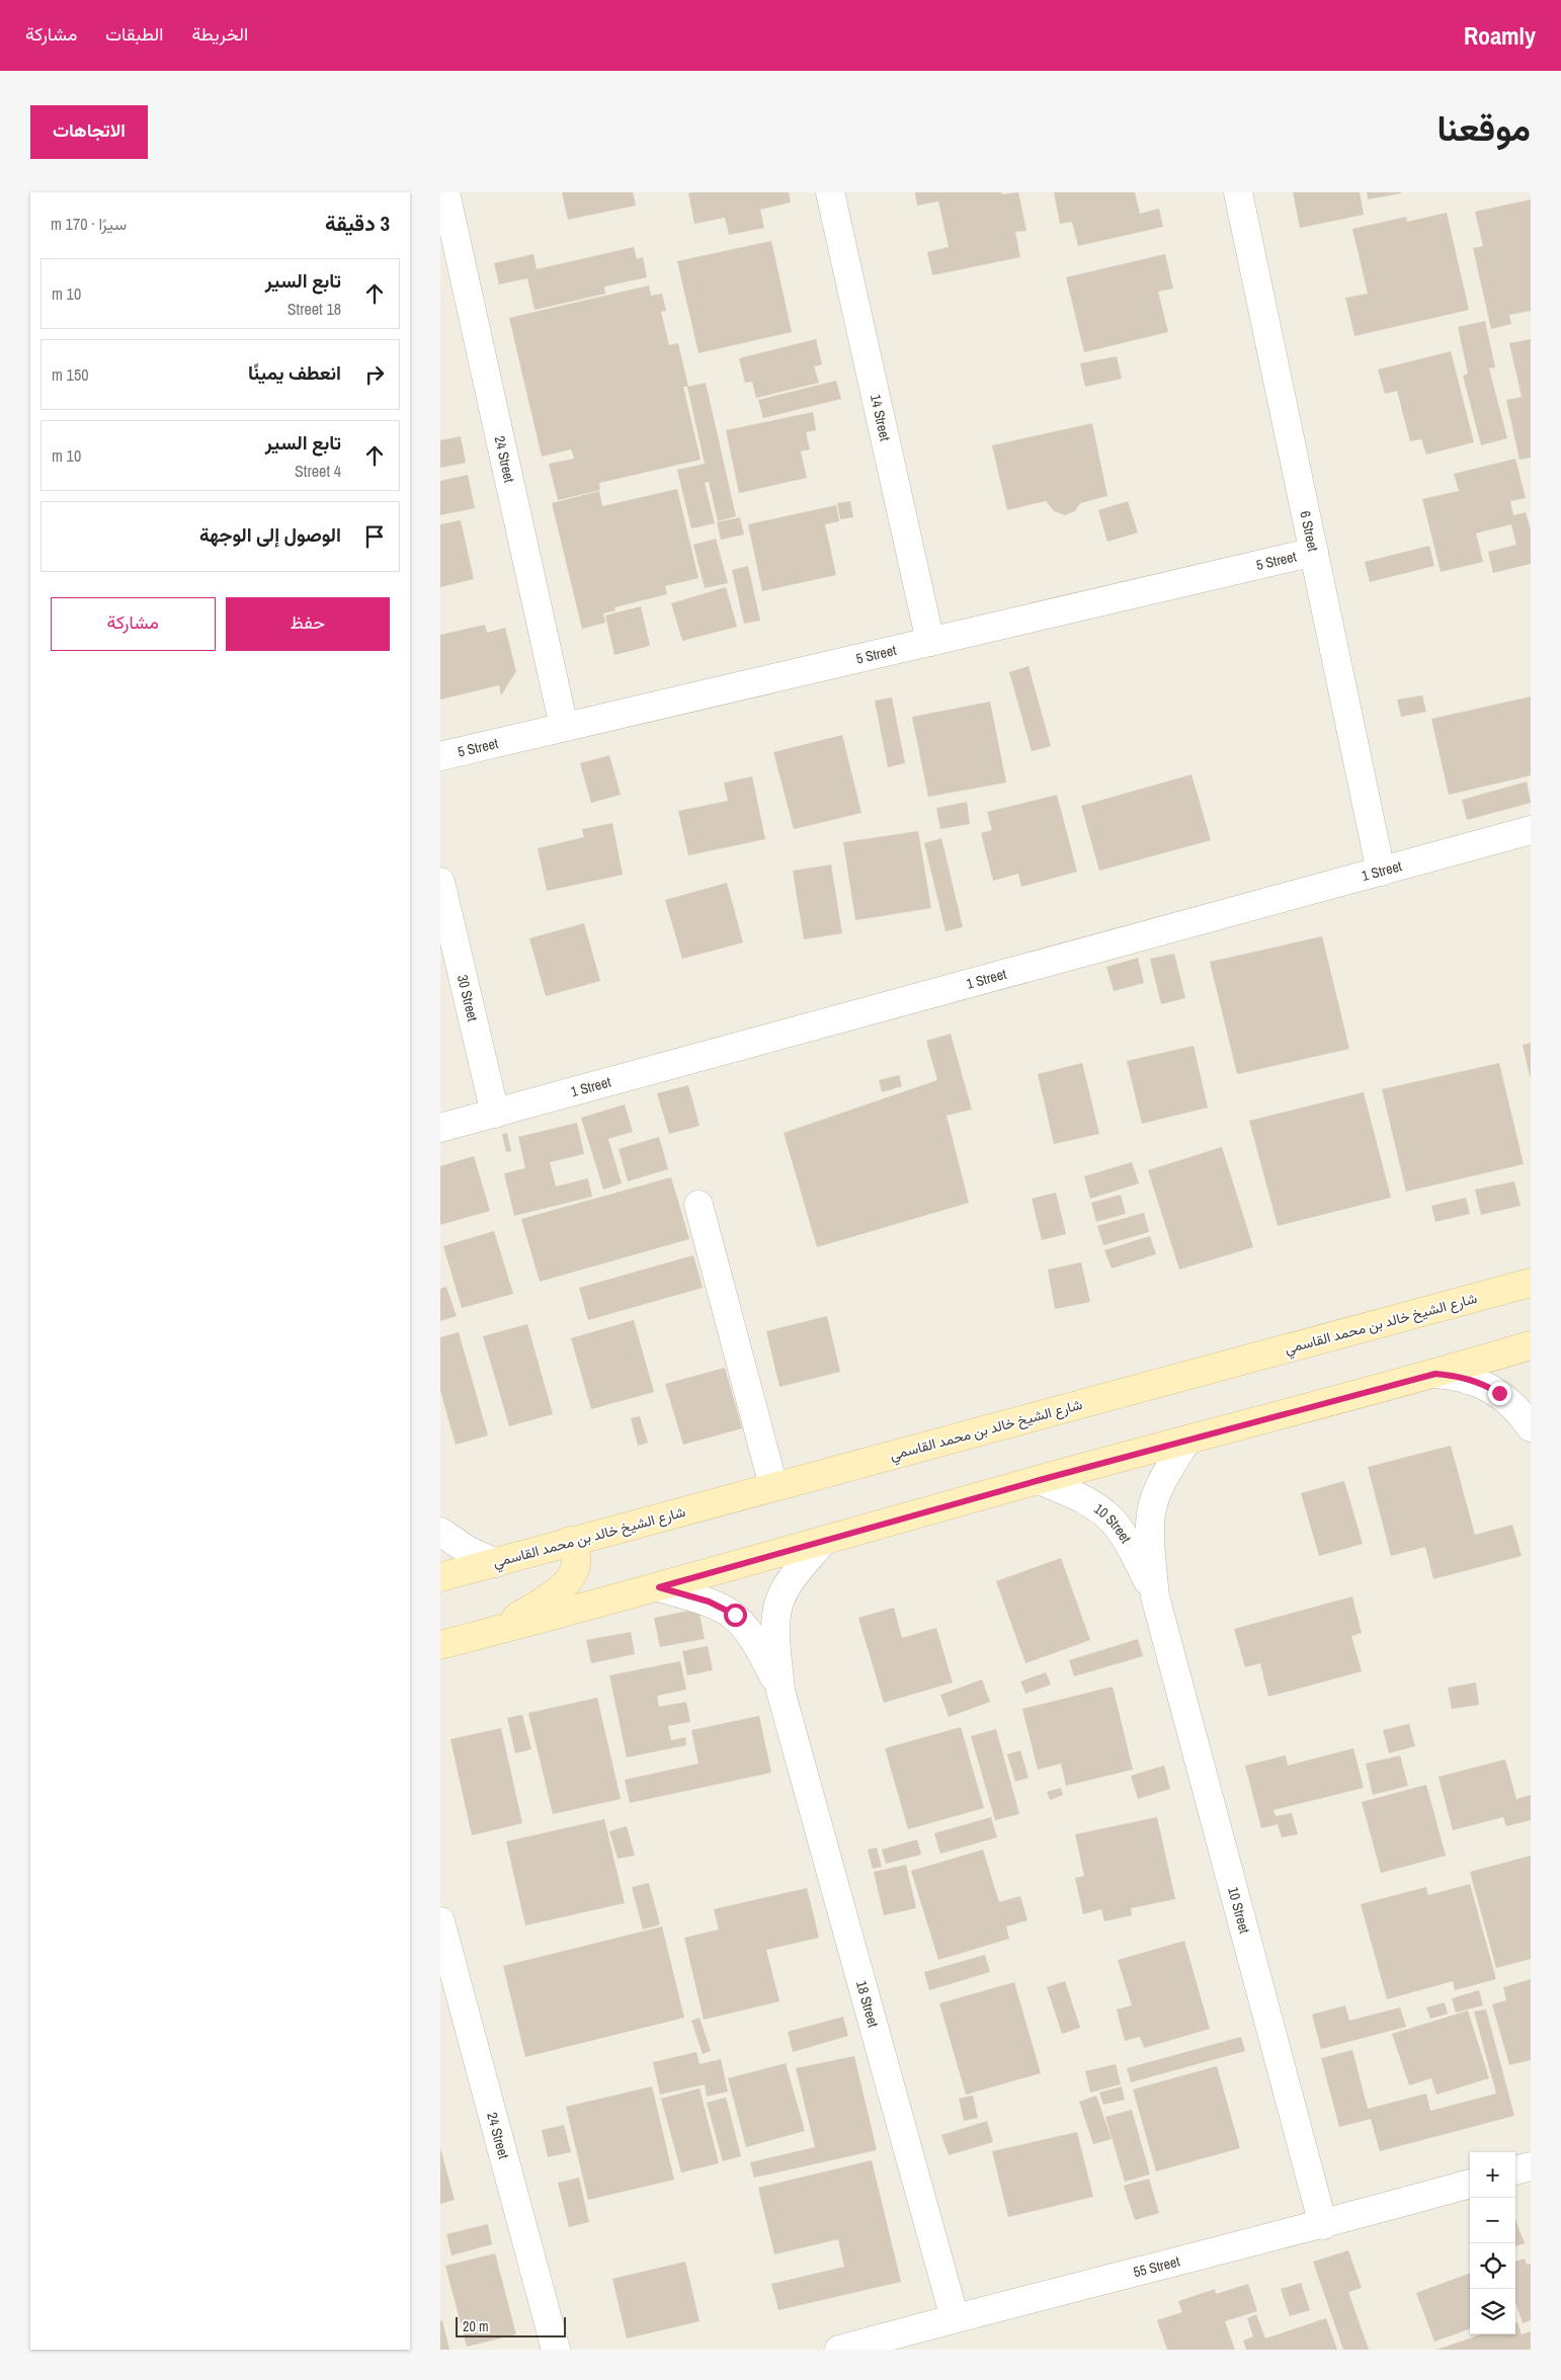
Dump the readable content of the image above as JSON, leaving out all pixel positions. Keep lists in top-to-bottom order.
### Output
{
  "streets": {
    "main road": ["شارع الشيخ خالد بن محمد القاسمي"],
    "street": [
      "14 Street",
      "24 Street",
      "6 Street",
      "5 Street",
      "1 Street",
      "30 Street",
      "10 Street",
      "18 Street",
      "55 Street"
    ]
  },
  "crossings": [
    ["14 Street", "5 Street"],
    ["24 Street", "5 Street"],
    ["6 Street", "5 Street"],
    ["6 Street", "1 Street"],
    ["1 Street", "30 Street"],
    ["10 Street", "55 Street"],
    ["18 Street", "55 Street"]
  ],
  "scale_bar": "20 m",
  "page": {
    "header": "Roamly",
    "nav": ["الخريطة", "الطبقات", "مشاركة"],
    "title": "موقعنا",
    "buttons": [
      "الاتجاهات",
      ["حفظ", "مشاركة"]
    ],
    "heading": ["3 دقيقة", "سيرًا · 170 m"],
    "list": [
      ["تابع السير", "18 Street", "10 m"],
      ["انعطف يمينًا", "150 m"],
      ["تابع السير", "4 Street", "10 m"],
      "الوصول إلى الوجهة"
    ],
    "map_buttons": ["+", "−"],
    "scale": "20 m"
  }
}
